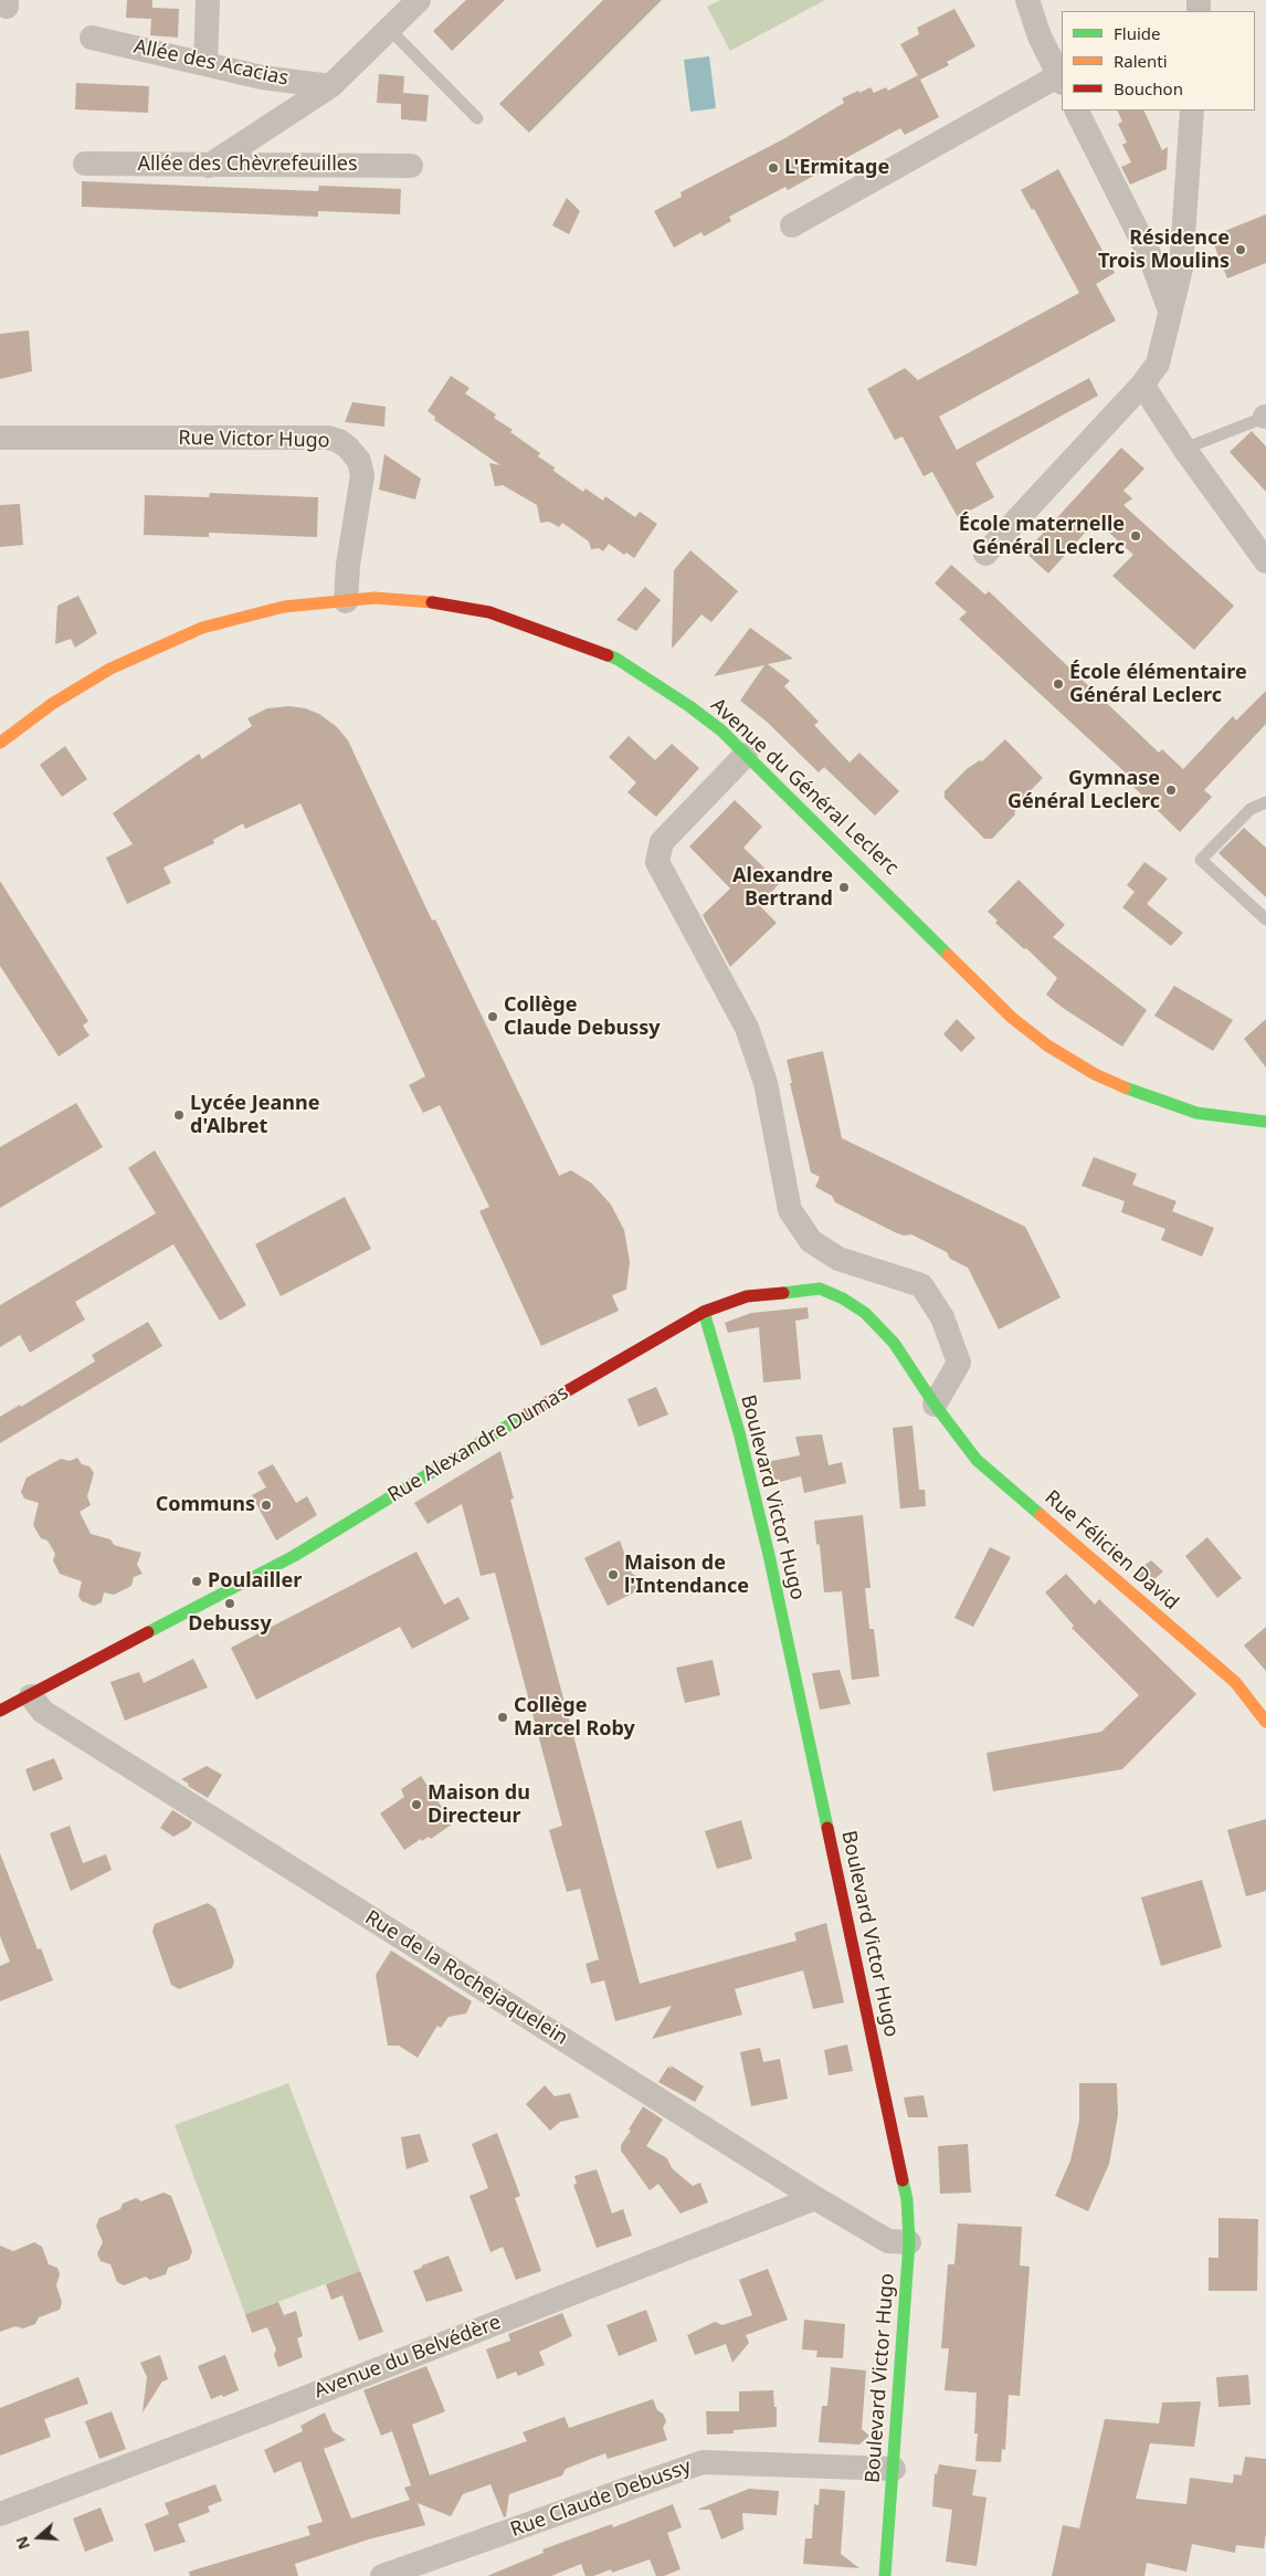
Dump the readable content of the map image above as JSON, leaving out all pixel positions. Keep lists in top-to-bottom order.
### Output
{
  "streets": {
    "street": [
      "Allée des Acacias",
      "Allée des Chèvrefeuilles",
      "Rue Victor Hugo",
      "Avenue du Général Leclerc",
      "Rue Alexandre Dumas",
      "Boulevard Victor Hugo",
      "Rue Félicien David",
      "Rue de la Rochejaquelein",
      "Avenue du Belvédère",
      "Rue Claude Debussy"
    ]
  },
  "crossings": [
    ["Rue Victor Hugo", "Avenue du Général Leclerc"],
    ["Rue Alexandre Dumas", "Boulevard Victor Hugo"],
    ["Rue Alexandre Dumas", "Rue Félicien David"],
    ["Rue Alexandre Dumas", "Rue de la Rochejaquelein"],
    ["Boulevard Victor Hugo", "Rue de la Rochejaquelein"],
    ["Boulevard Victor Hugo", "Rue Claude Debussy"],
    ["Rue de la Rochejaquelein", "Avenue du Belvédère"]
  ],
  "places": [
    "L'Ermitage",
    "Résidence Trois Moulins",
    "École maternelle Général Leclerc",
    "École élémentaire Général Leclerc",
    "Gymnase Général Leclerc",
    "Alexandre Bertrand",
    "Collège Claude Debussy",
    "Lycée Jeanne d'Albret",
    "Communs",
    "Maison de l'Intendance",
    "Poulailler",
    "Debussy",
    "Collège Marcel Roby",
    "Maison du Directeur"
  ],
  "legend": ["Fluide", "Ralenti", "Bouchon"],
  "north": "left"
}
